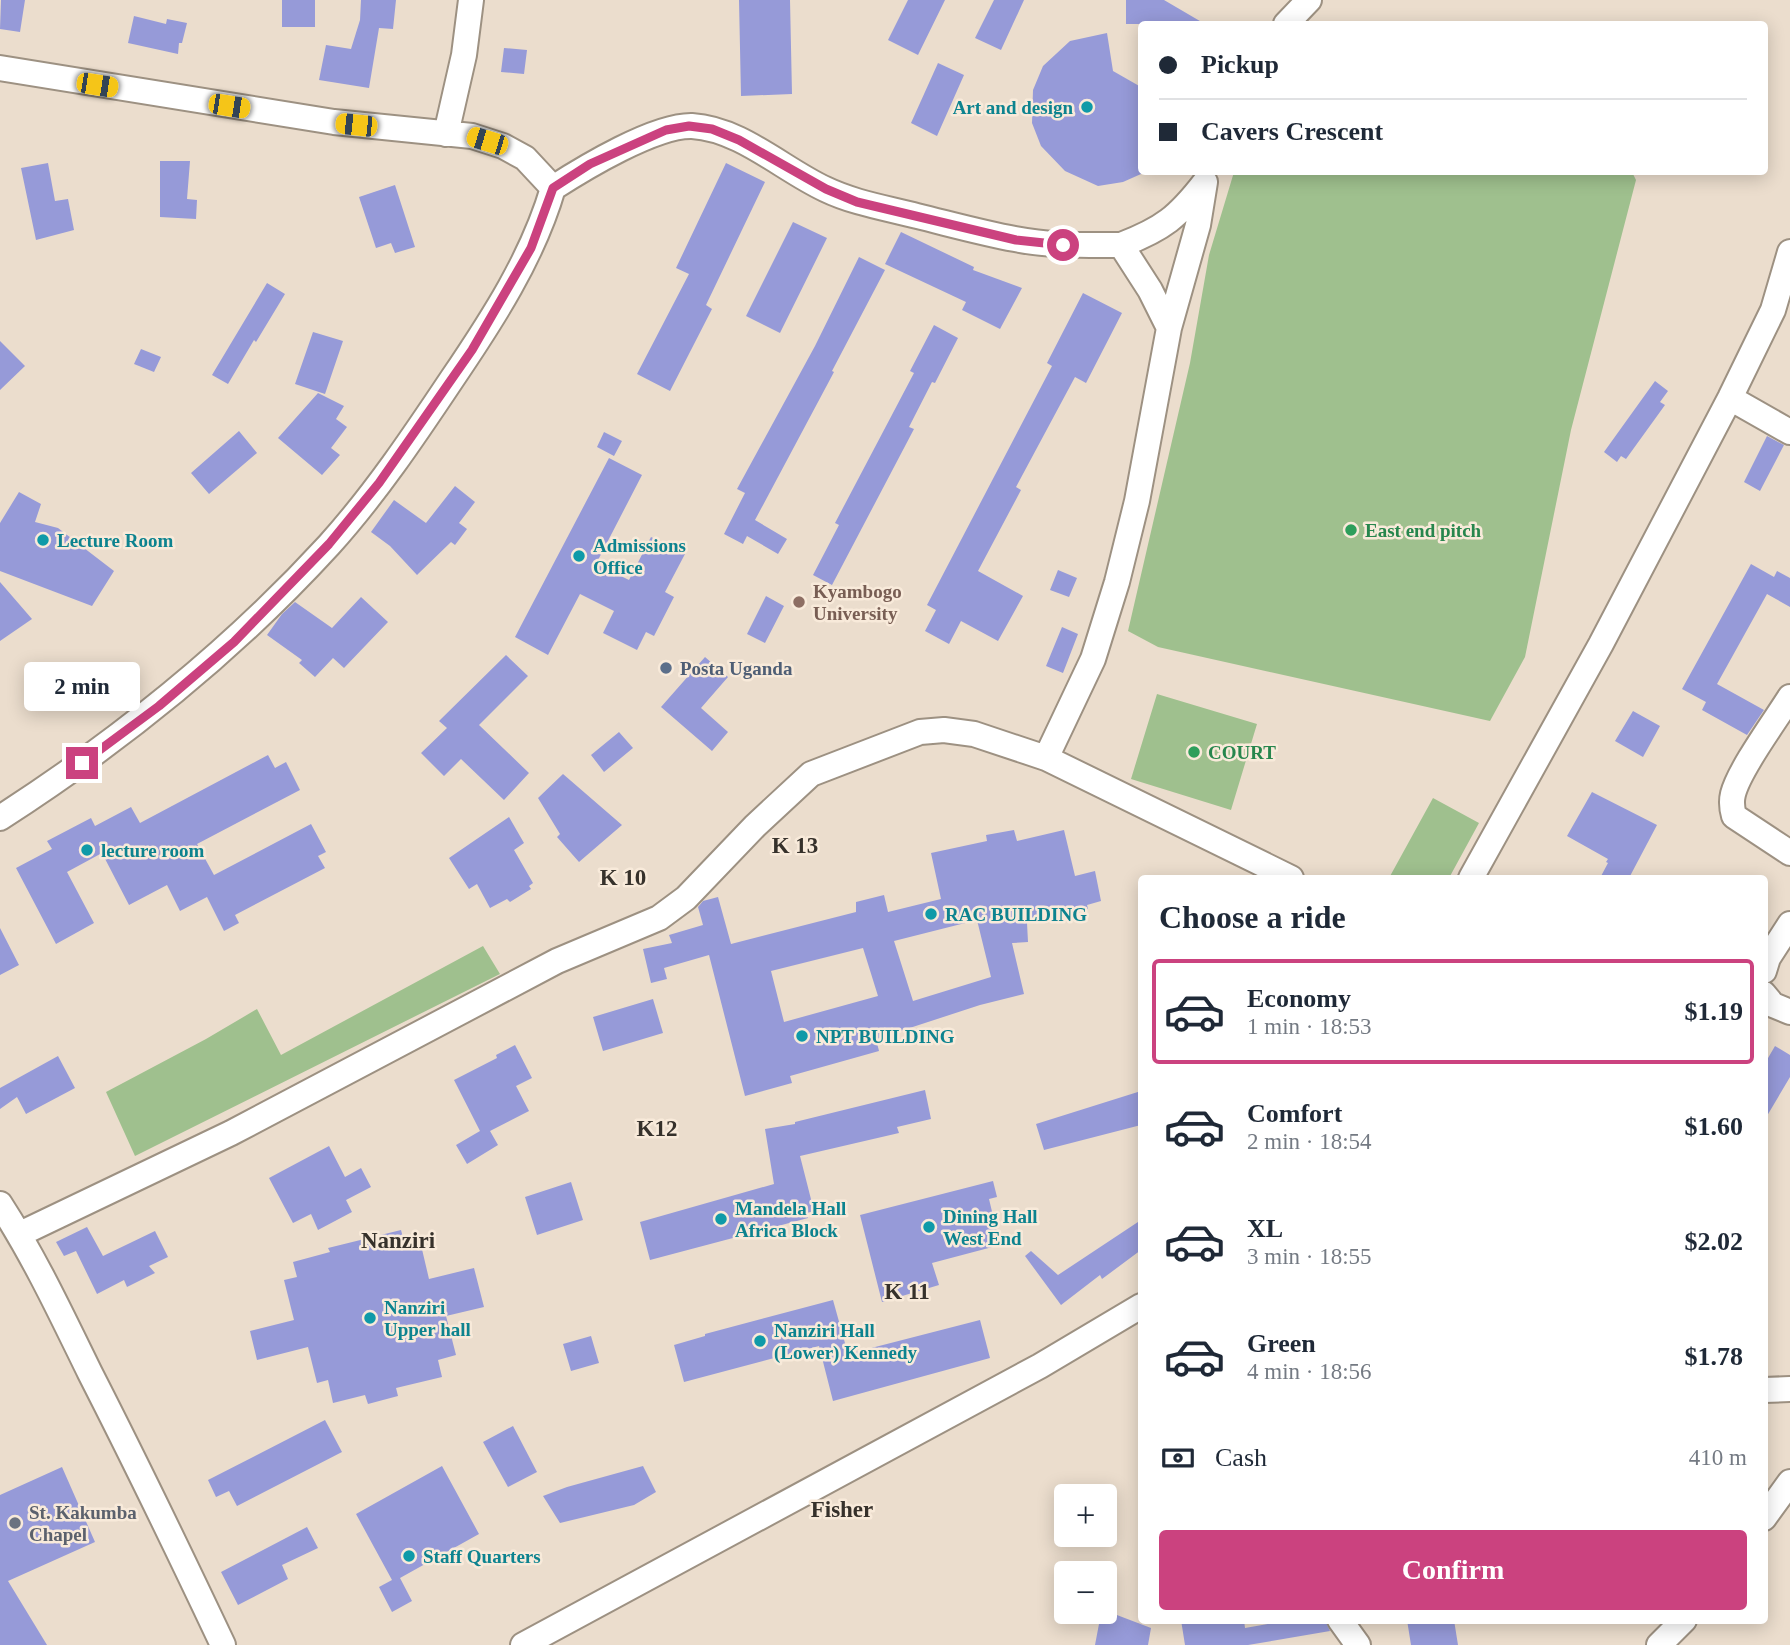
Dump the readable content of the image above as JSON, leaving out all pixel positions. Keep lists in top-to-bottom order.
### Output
{
  "districts": [
    "K 13",
    "K 10",
    "K12",
    "Nanziri",
    "K 11",
    "Fisher"
  ],
  "places": [
    "Art and design",
    "East end pitch",
    "Lecture Room",
    "Admissions Office",
    "Kyambogo University",
    "Posta Uganda",
    "COURT",
    "lecture room",
    "RAC BUILDING",
    "NPT BUILDING",
    "Mandela Hall Africa Block",
    "Dining Hall West End",
    "Nanziri Upper hall",
    "Nanziri Hall (Lower) Kennedy",
    "St. Kakumba Chapel",
    "Staff Quarters"
  ],
  "page": {
    "banner": ["Pickup", "Cavers Crescent"],
    "bubble": "2 min",
    "heading": "Choose a ride",
    "list": [
      {
        "name": "Economy",
        "note": "1 min · 18:53",
        "value": "$1.19"
      },
      {
        "name": "Comfort",
        "note": "2 min · 18:54",
        "value": "$1.60"
      },
      {
        "name": "XL",
        "note": "3 min · 18:55",
        "value": "$2.02"
      },
      {
        "name": "Green",
        "note": "4 min · 18:56",
        "value": "$1.78"
      }
    ],
    "pay": ["Cash", "410 m"],
    "map_buttons": ["+", "−"],
    "buttons": "Confirm"
  }
}
